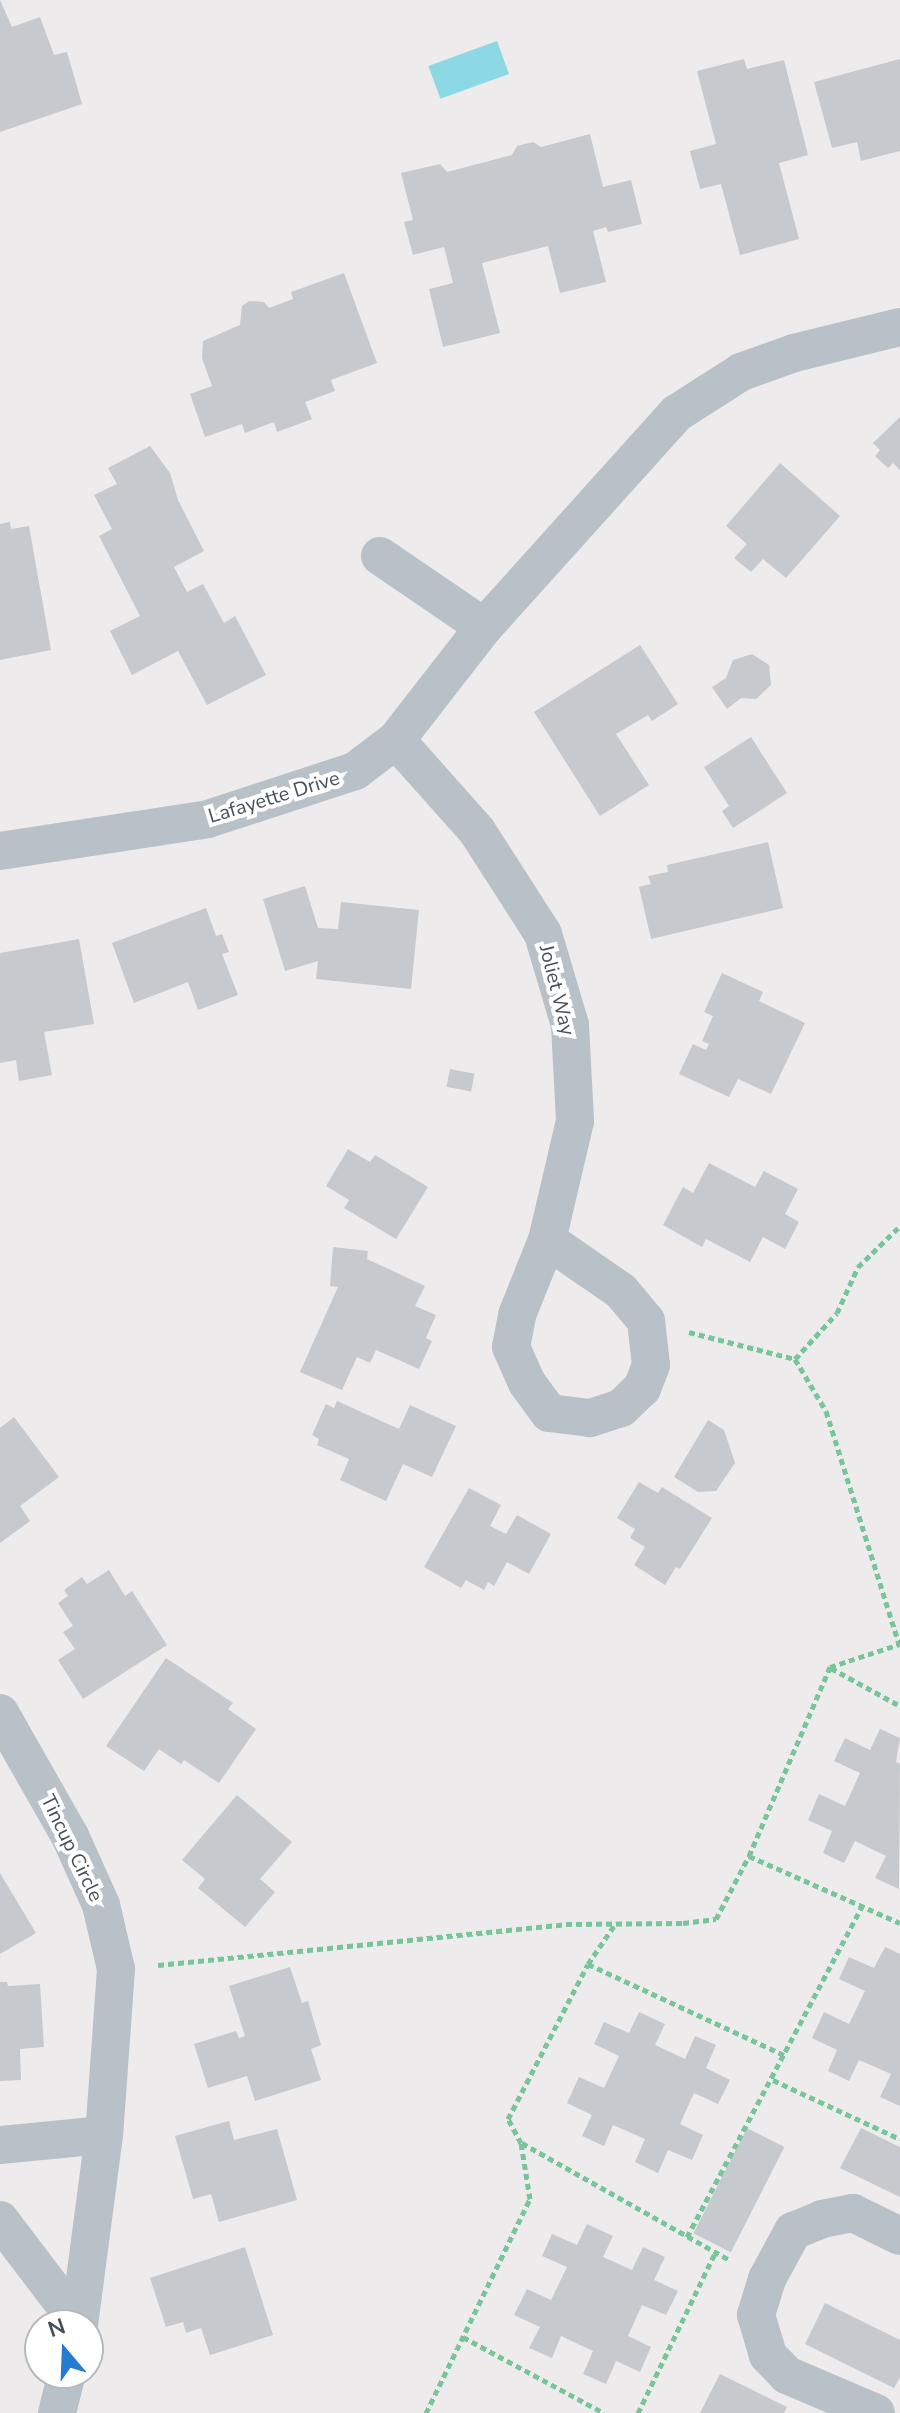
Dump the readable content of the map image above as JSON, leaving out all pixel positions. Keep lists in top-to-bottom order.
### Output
{
  "streets": {
    "street": ["Lafayette Drive", "Joliet Way", "Tincup Circle"]
  },
  "crossings": [
    ["Lafayette Drive", "Joliet Way"]
  ],
  "north": "top"
}
